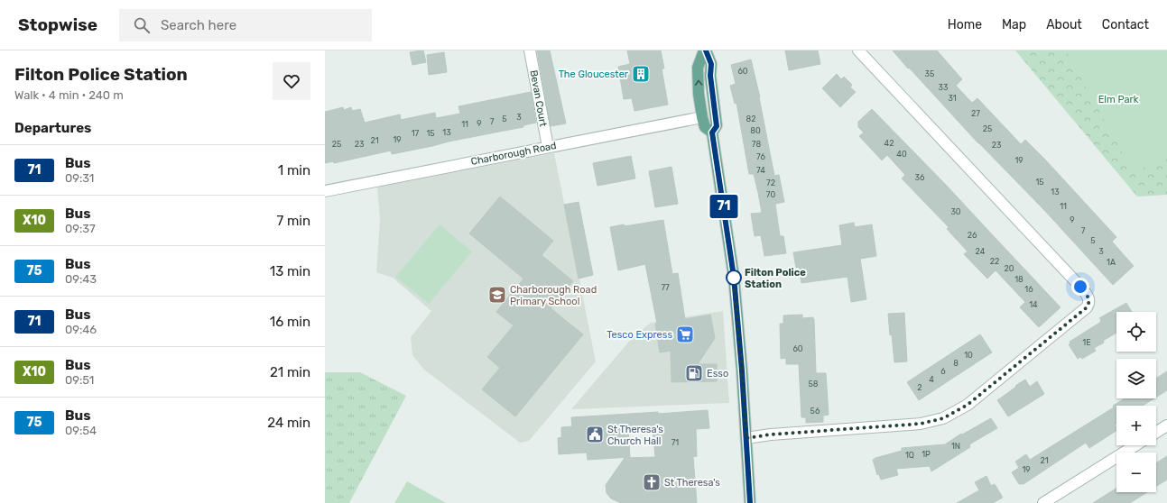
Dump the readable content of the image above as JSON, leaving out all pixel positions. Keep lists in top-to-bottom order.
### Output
{
  "streets": {
    "street": ["Bevan Court", "Charborough Road"]
  },
  "crossings": [
    ["Bevan Court", "Charborough Road"]
  ],
  "parks": ["Elm Park"],
  "places": {
    "building": ["The Gloucester"],
    "other": ["Filton Police Station"],
    "school or university": ["Charborough Road Primary School"],
    "supermarket": ["Tesco Express"],
    "fuel station": ["Esso"],
    "public building": ["St Theresa's Church Hall"],
    "church": ["St Theresa's"]
  },
  "lines": ["bus line 71"],
  "house_numbers": [
    "60",
    "35",
    "33",
    "31",
    "27",
    "3",
    "5",
    "82",
    "7",
    "9",
    "11",
    "25",
    "80",
    "13",
    "17",
    "15",
    "19",
    "21",
    "42",
    "25",
    "23",
    "78",
    "23",
    "40",
    "76",
    "19",
    "74",
    "36",
    "15",
    "72",
    "13",
    "70",
    "11",
    "30",
    "9",
    "7",
    "26",
    "5",
    "24",
    "3",
    "22",
    "1A",
    "20",
    "18",
    "77",
    "16",
    "14",
    "1E",
    "60",
    "10",
    "8",
    "6",
    "4",
    "58",
    "2",
    "56",
    "71",
    "1N",
    "1P",
    "1Q",
    "21",
    "19"
  ],
  "page": {
    "header": "Stopwise",
    "search": "Search here",
    "nav": [
      "Home",
      "Map",
      "About",
      "Contact"
    ],
    "heading": [
      ["Filton Police Station", "Walk · 4 min · 240 m"],
      "Departures"
    ],
    "on_map": "71",
    "list": [
      {
        "mark": "71",
        "name": "Bus",
        "note": "09:31",
        "value": "1 min"
      },
      {
        "mark": "X10",
        "name": "Bus",
        "note": "09:37",
        "value": "7 min"
      },
      {
        "mark": "75",
        "name": "Bus",
        "note": "09:43",
        "value": "13 min"
      },
      {
        "mark": "71",
        "name": "Bus",
        "note": "09:46",
        "value": "16 min"
      },
      {
        "mark": "X10",
        "name": "Bus",
        "note": "09:51",
        "value": "21 min"
      },
      {
        "mark": "75",
        "name": "Bus",
        "note": "09:54",
        "value": "24 min"
      }
    ],
    "map_buttons": ["+", "−"]
  }
}
